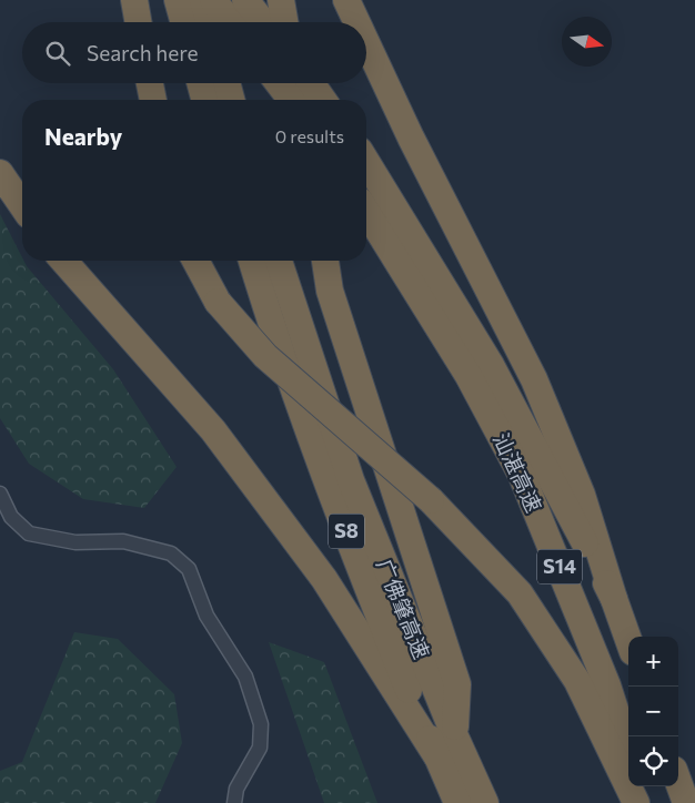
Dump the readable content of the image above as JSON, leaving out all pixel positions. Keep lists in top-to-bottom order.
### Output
{
  "streets": {
    "highway": [
      "汕湛高速",
      "S8",
      "S14",
      "广佛肇高速"
    ]
  },
  "north": "right",
  "page": {
    "search": "Search here",
    "heading": ["Nearby", "0 results"],
    "map_buttons": ["+", "−"]
  }
}
